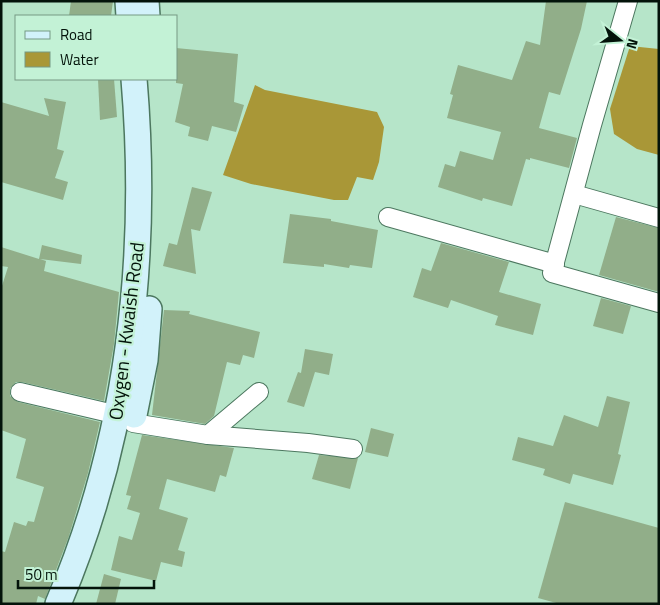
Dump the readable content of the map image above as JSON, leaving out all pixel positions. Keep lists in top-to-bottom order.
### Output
{
  "streets": {
    "main road": ["Oxygen - Kwaish Road"]
  },
  "legend": ["Road", "Water"],
  "scale_bar": "50 m",
  "north": "right"
}
